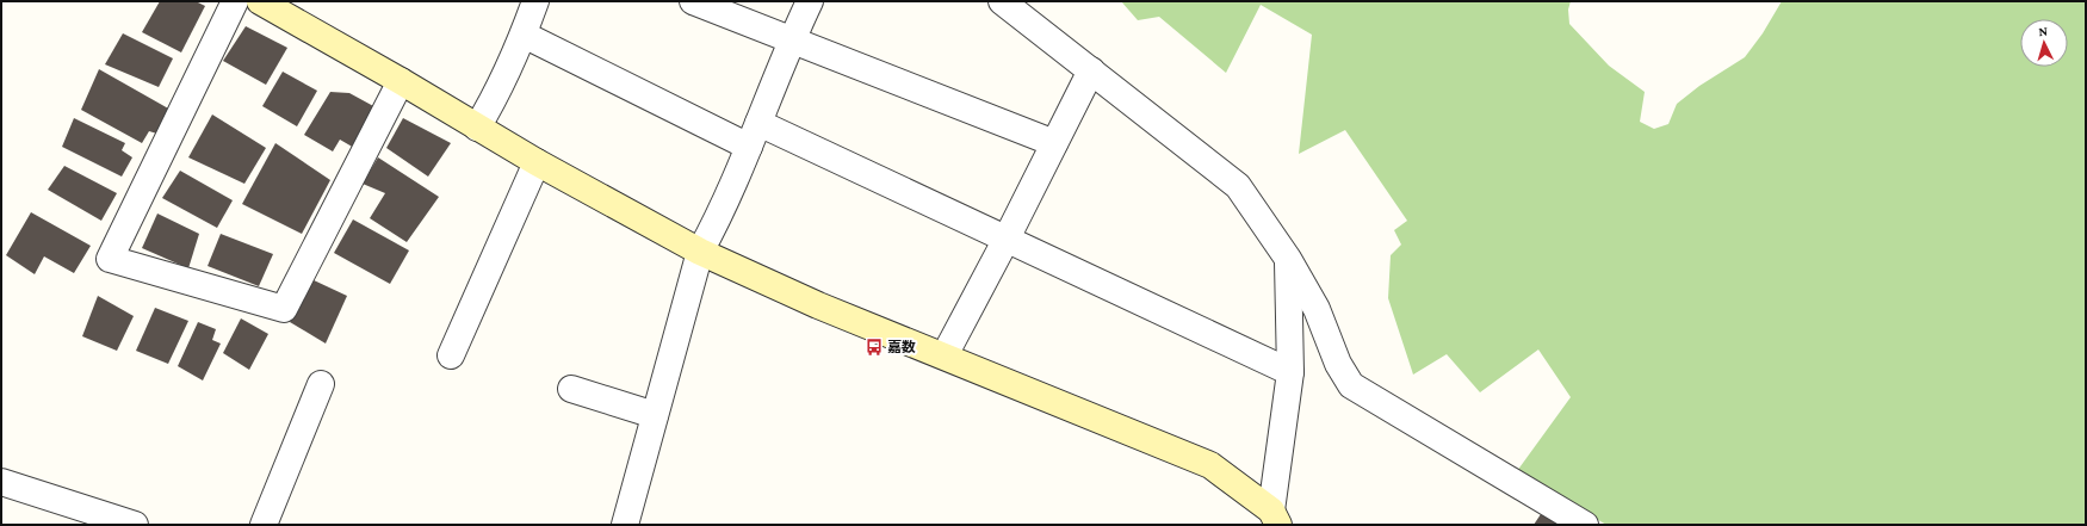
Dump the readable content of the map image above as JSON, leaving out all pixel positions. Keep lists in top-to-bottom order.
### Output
{
  "places": {
    "bus stop": ["嘉数"]
  },
  "north": "top"
}
